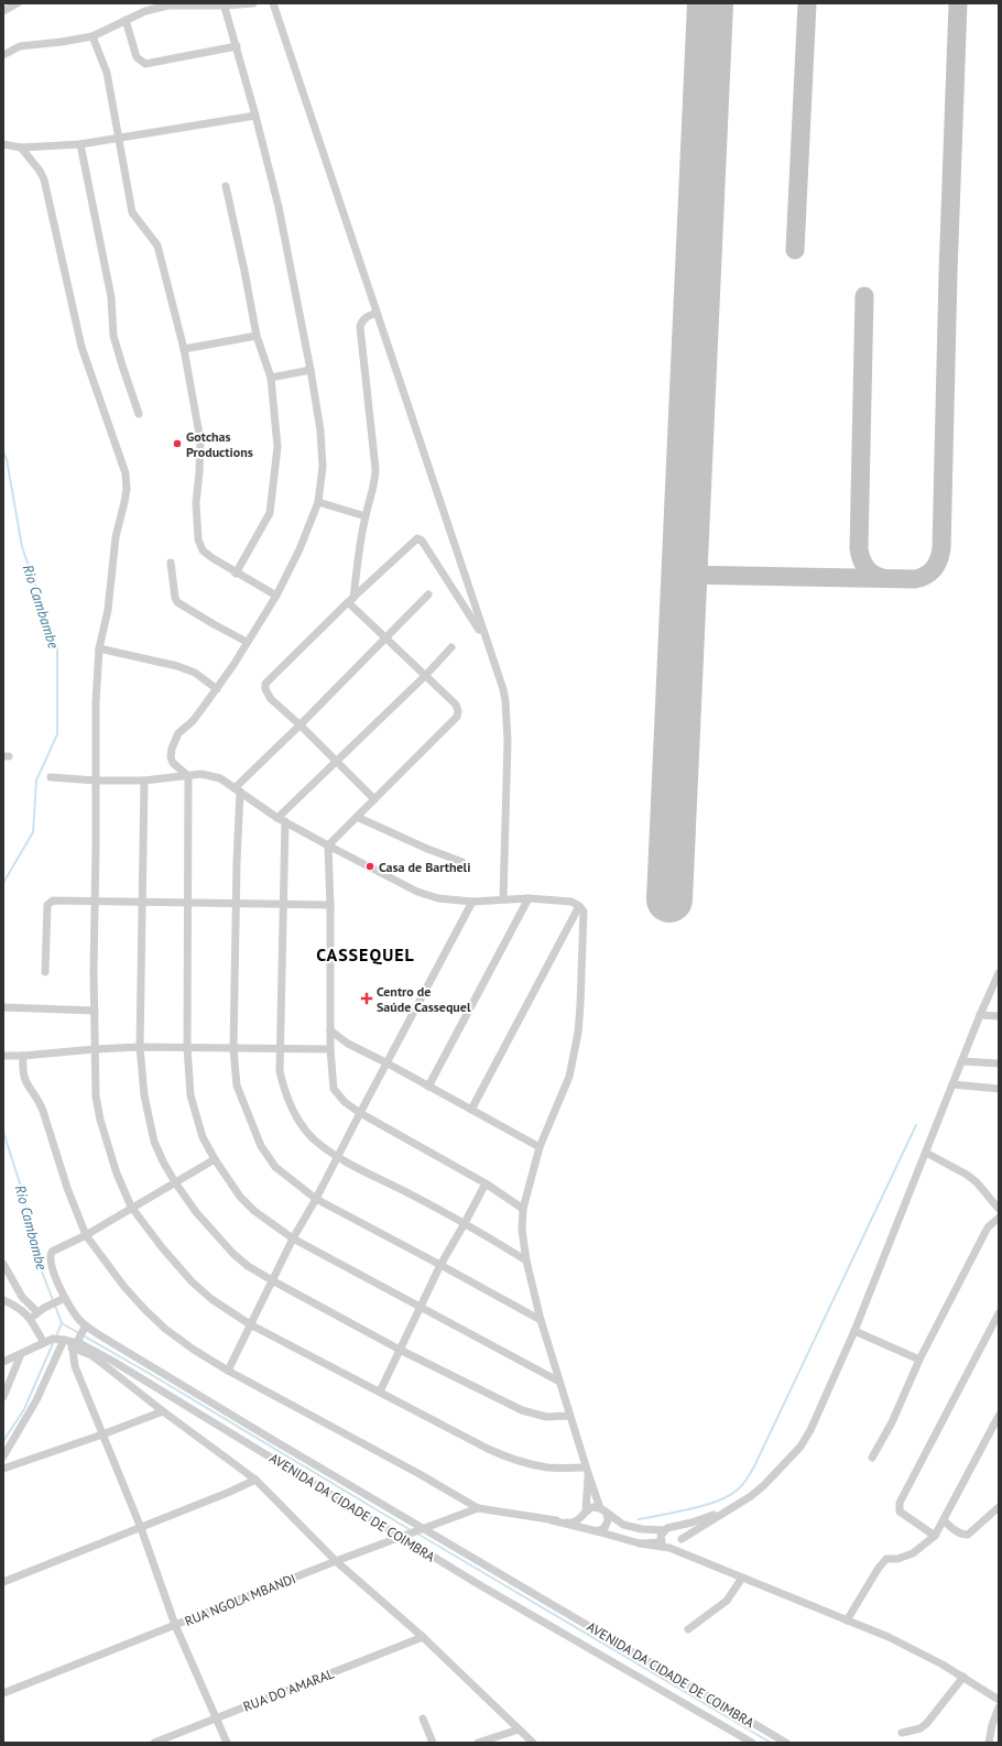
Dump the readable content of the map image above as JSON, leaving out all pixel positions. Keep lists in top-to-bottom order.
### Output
{
  "streets": {
    "street": ["AVENIDA DA CIDADE DE COIMBRA", "RUA NGOLA MBANDI", "RUA DO AMARAL"]
  },
  "crossings": [
    ["AVENIDA DA CIDADE DE COIMBRA", "RUA NGOLA MBANDI"]
  ],
  "districts": ["CASSEQUEL"],
  "water": ["Rio Cambambe"],
  "places": {
    "other": ["Gotchas Productions", "Casa de Bartheli"],
    "health": ["Centro de Saúde Cassequel"]
  }
}
